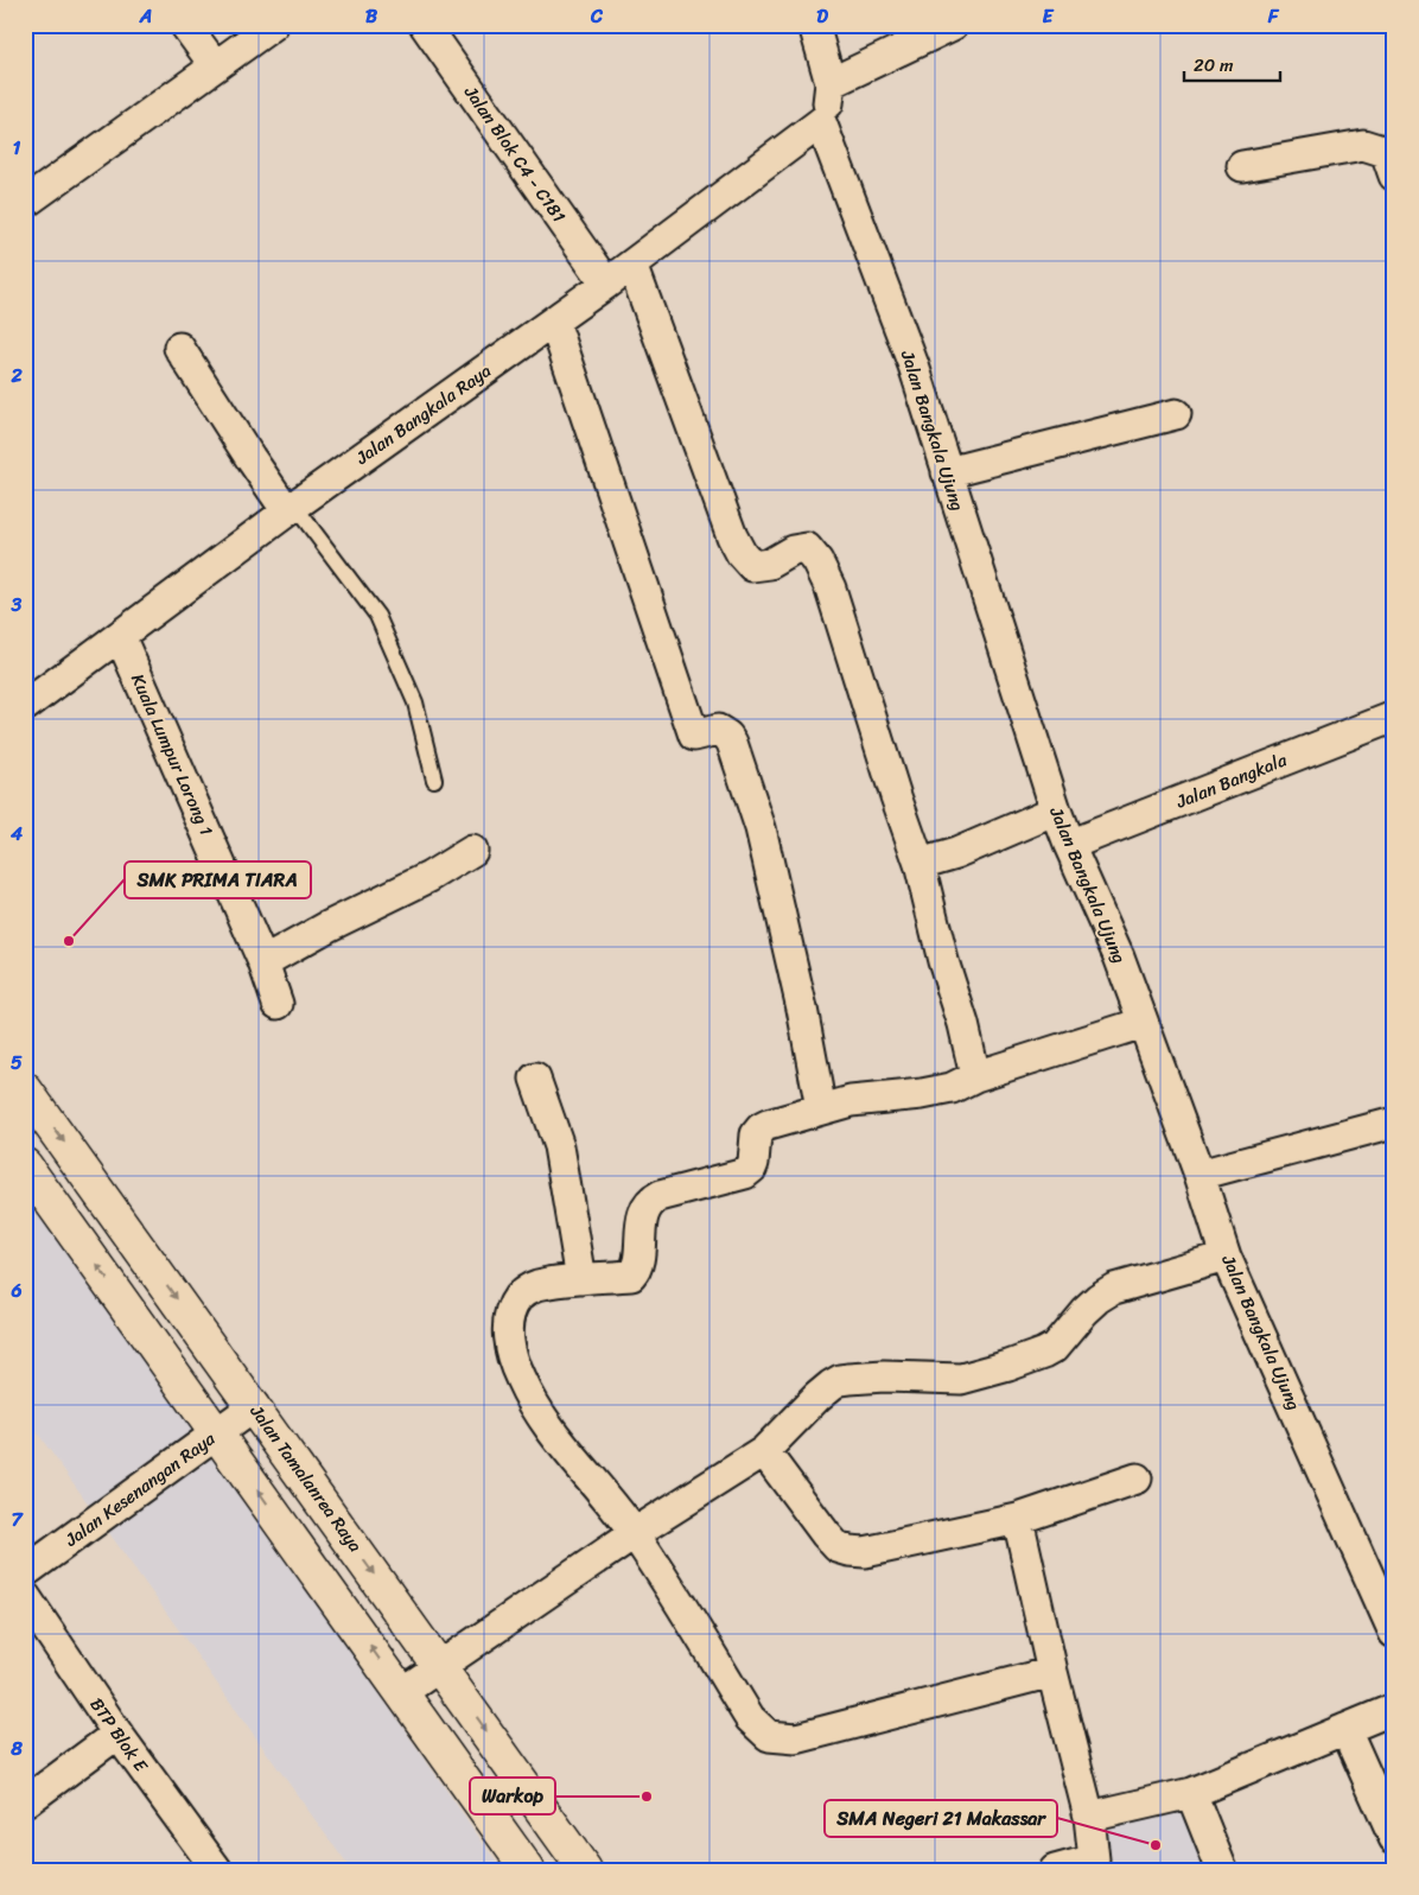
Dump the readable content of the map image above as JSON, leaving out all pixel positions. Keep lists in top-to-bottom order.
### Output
{
  "streets": {
    "main road": ["Jalan Tamalanrea Raya"],
    "street": [
      "Jalan Blok C4 - C181",
      "Jalan Bangkala Raya",
      "Jalan Bangkala Ujung",
      "Kuala Lumpur Lorong 1",
      "Jalan Bangkala",
      "Jalan Kesenangan Raya",
      "BTP Blok E"
    ]
  },
  "crossings": [
    ["Jalan Blok C4 - C181", "Jalan Bangkala Raya"],
    ["Jalan Bangkala Raya", "Jalan Bangkala Ujung"],
    ["Jalan Bangkala Raya", "Kuala Lumpur Lorong 1"],
    ["Jalan Bangkala Ujung", "Jalan Bangkala"],
    ["Jalan Tamalanrea Raya", "Jalan Kesenangan Raya"]
  ],
  "places": ["SMK PRIMA TIARA", "Warkop", "SMA Negeri 21 Makassar"],
  "scale_bar": "20 m",
  "grid": {
    "columns": [
      "A",
      "B",
      "C",
      "D",
      "E",
      "F"
    ],
    "rows": [
      "1",
      "2",
      "3",
      "4",
      "5",
      "6",
      "7",
      "8"
    ]
  }
}
